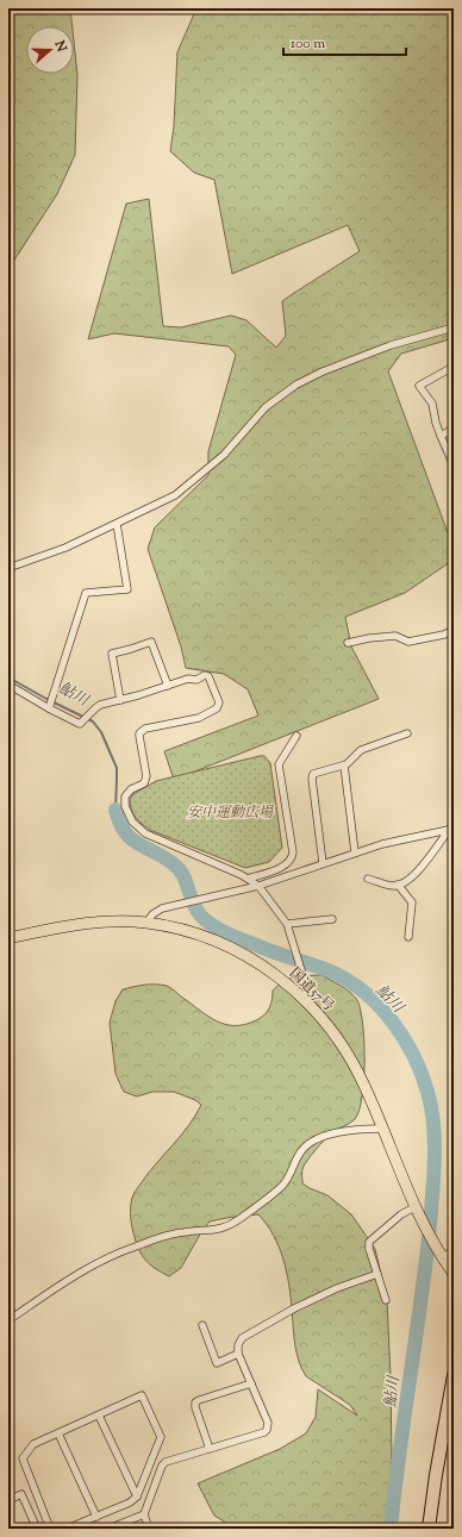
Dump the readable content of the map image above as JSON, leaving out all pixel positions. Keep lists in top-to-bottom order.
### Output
{
  "streets": {
    "highway": ["国道57号"]
  },
  "water": ["鮎川"],
  "parks": ["安中運動広場"],
  "scale_bar": "100 m",
  "north": "right"
}
